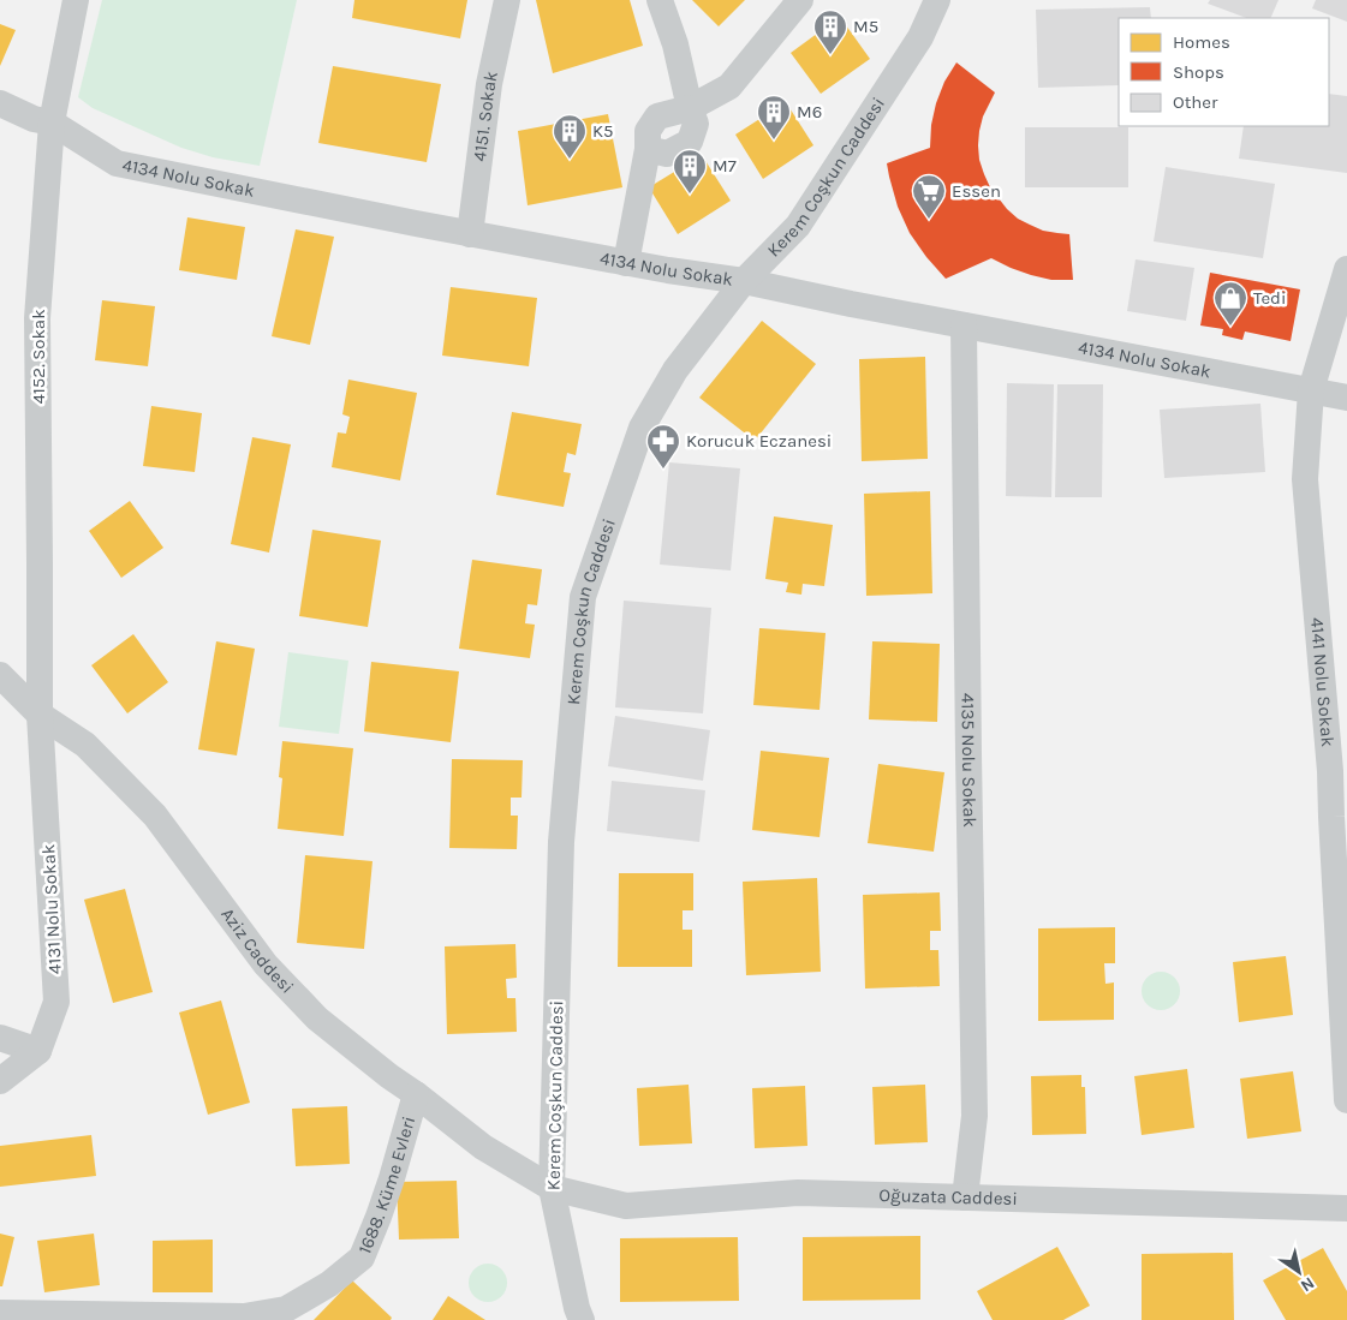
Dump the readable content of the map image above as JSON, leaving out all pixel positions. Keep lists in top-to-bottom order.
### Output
{
  "streets": {
    "street": [
      "4151. Sokak",
      "Kerem Coşkun Caddesi",
      "4134 Nolu Sokak",
      "4152. Sokak",
      "4141 Nolu Sokak",
      "4135 Nolu Sokak",
      "4131 Nolu Sokak",
      "Aziz Caddesi",
      "1688. Küme Evleri",
      "Oğuzata Caddesi"
    ]
  },
  "crossings": [
    ["4151. Sokak", "4134 Nolu Sokak"],
    ["Kerem Coşkun Caddesi", "4134 Nolu Sokak"],
    ["Kerem Coşkun Caddesi", "Aziz Caddesi"],
    ["Kerem Coşkun Caddesi", "Oğuzata Caddesi"],
    ["4134 Nolu Sokak", "4152. Sokak"],
    ["4134 Nolu Sokak", "4141 Nolu Sokak"],
    ["4134 Nolu Sokak", "4135 Nolu Sokak"],
    ["4152. Sokak", "4131 Nolu Sokak"],
    ["4152. Sokak", "Aziz Caddesi"],
    ["4135 Nolu Sokak", "Oğuzata Caddesi"],
    ["4131 Nolu Sokak", "Aziz Caddesi"],
    ["Aziz Caddesi", "1688. Küme Evleri"],
    ["Aziz Caddesi", "Oğuzata Caddesi"]
  ],
  "places": {
    "building": [
      "M5",
      "M6",
      "K5",
      "M7"
    ],
    "supermarket": ["Essen"],
    "shop": ["Tedi"],
    "pharmacy": ["Korucuk Eczanesi"]
  },
  "legend": ["Homes", "Shops", "Other"],
  "north": "bottom right"
}
